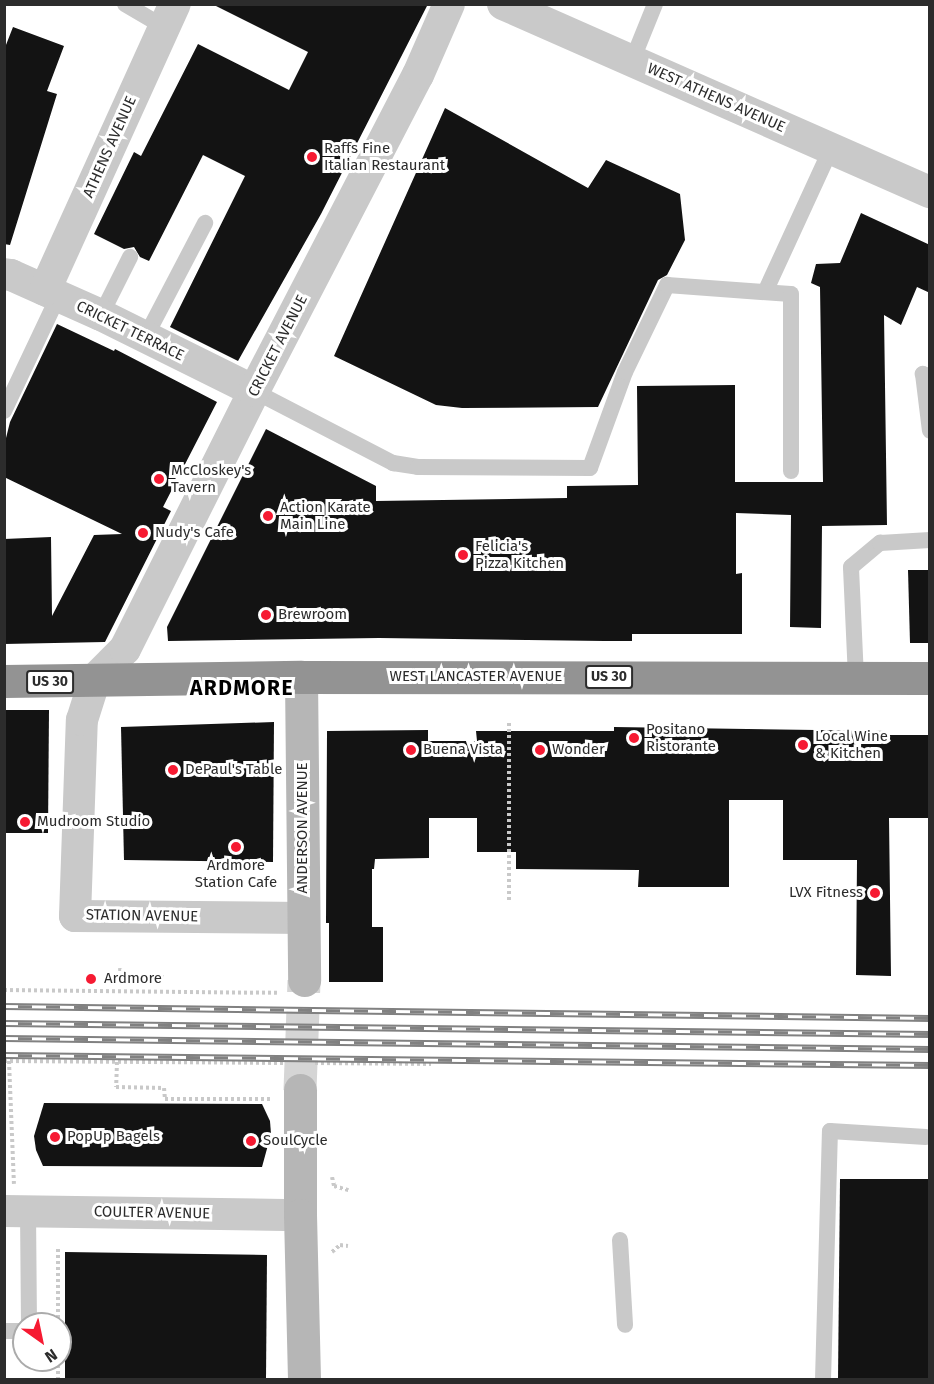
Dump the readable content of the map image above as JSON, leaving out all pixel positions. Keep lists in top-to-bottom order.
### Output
{
  "streets": {
    "highway": ["WEST LANCASTER AVENUE", "US 30"],
    "street": [
      "WEST ATHENS AVENUE",
      "ATHENS AVENUE",
      "CRICKET TERRACE",
      "CRICKET AVENUE",
      "ANDERSON AVENUE",
      "STATION AVENUE",
      "COULTER AVENUE"
    ]
  },
  "crossings": [
    ["ATHENS AVENUE", "CRICKET TERRACE"],
    ["CRICKET TERRACE", "CRICKET AVENUE"],
    ["CRICKET AVENUE", "WEST LANCASTER AVENUE"],
    ["CRICKET AVENUE", "US 30"],
    ["CRICKET AVENUE", "STATION AVENUE"],
    ["WEST LANCASTER AVENUE", "US 30"],
    ["WEST LANCASTER AVENUE", "ANDERSON AVENUE"],
    ["WEST LANCASTER AVENUE", "STATION AVENUE"],
    ["US 30", "STATION AVENUE"],
    ["ANDERSON AVENUE", "STATION AVENUE"]
  ],
  "districts": ["ARDMORE"],
  "places": [
    "Raffs Fine Italian Restaurant",
    "McCloskey's Tavern",
    "Action Karate Main Line",
    "Nudy's Cafe",
    "Felicia's Pizza Kitchen",
    "Brewroom",
    "Positano Ristorante",
    "Local Wine & Kitchen",
    "Buena Vista",
    "Wonder",
    "DePaul's Table",
    "Mudroom Studio",
    "Ardmore Station Cafe",
    "LVX Fitness",
    "Ardmore",
    "PopUp Bagels",
    "SoulCycle"
  ],
  "north": "bottom right"
}
